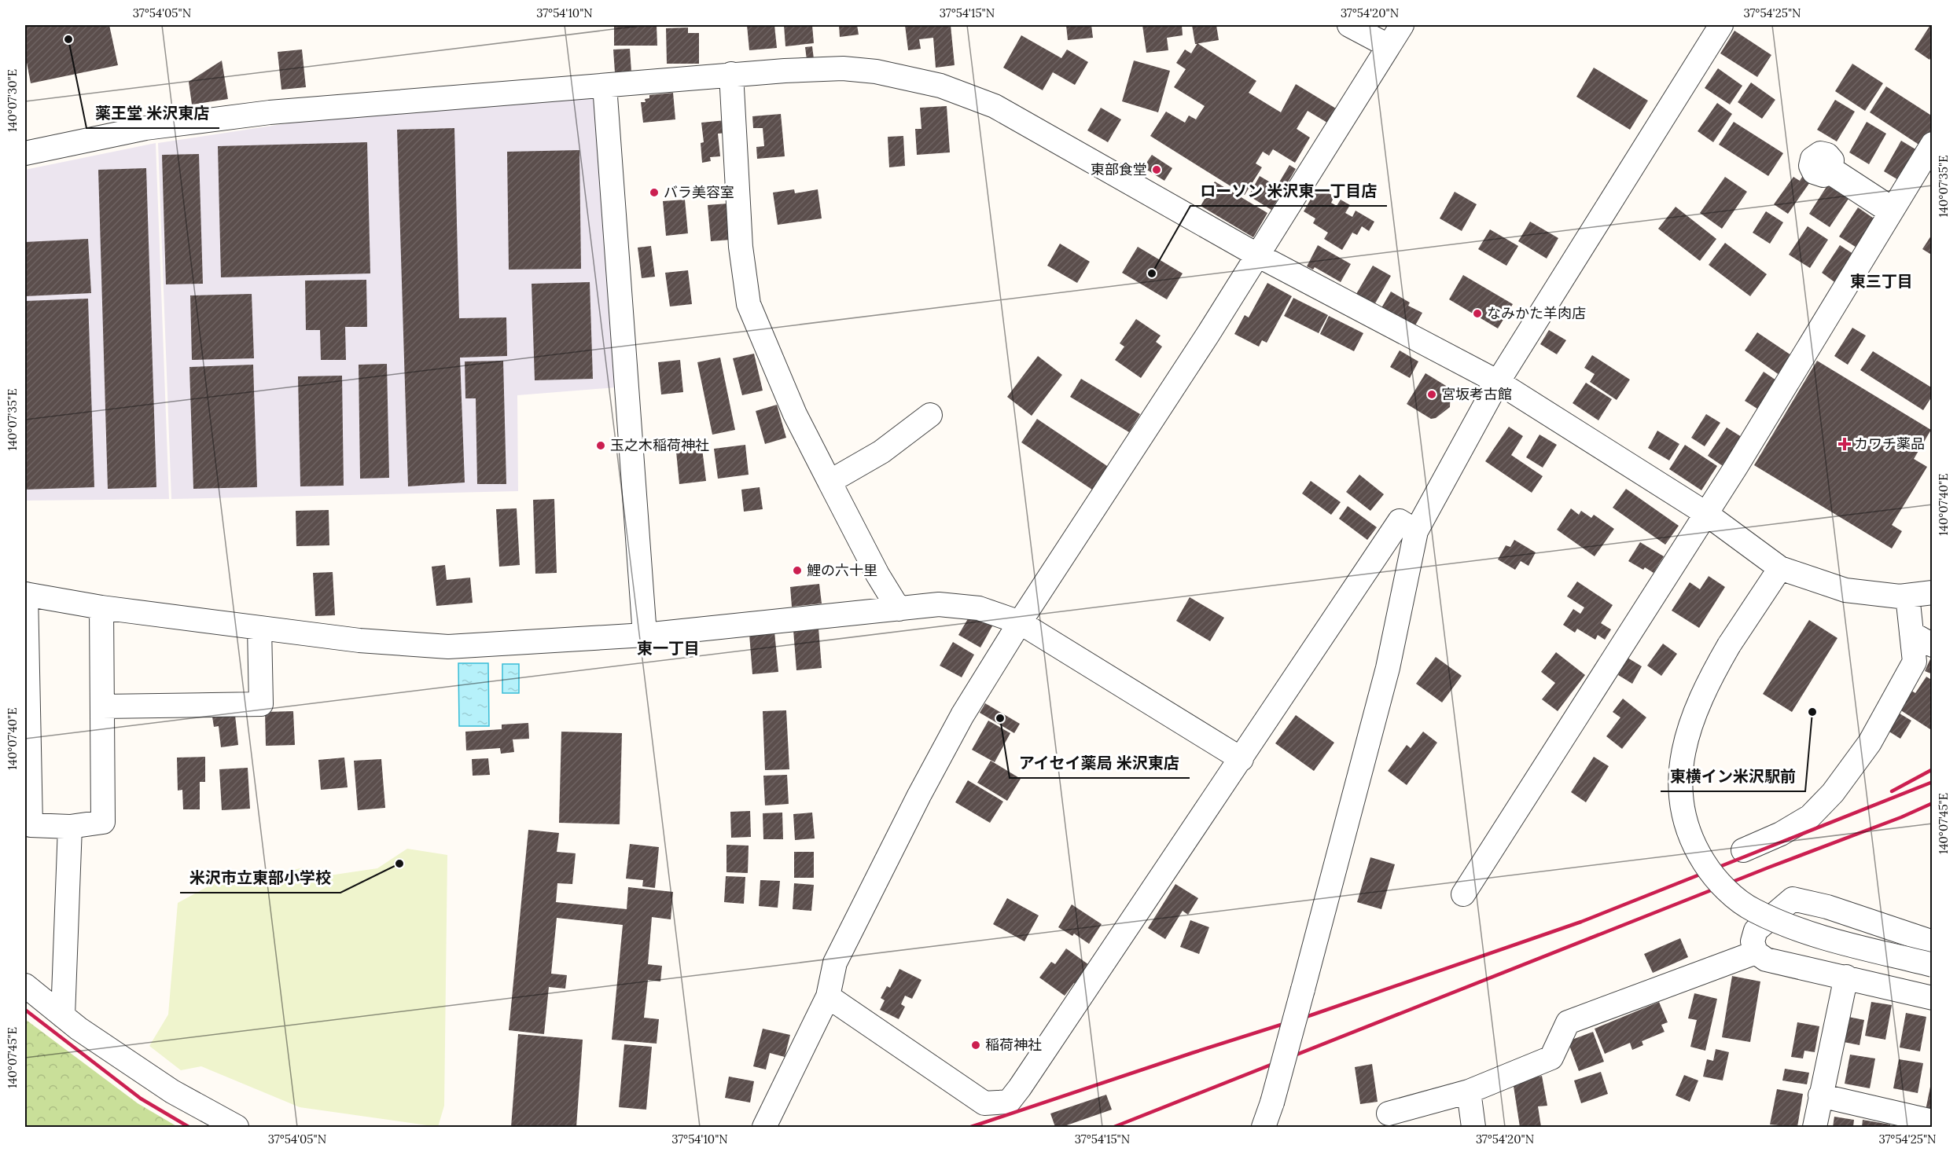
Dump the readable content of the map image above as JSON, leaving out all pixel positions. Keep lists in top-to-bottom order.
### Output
{
  "districts": ["東三丁目", "東一丁目"],
  "places": {
    "other": [
      "薬王堂 米沢東店",
      "東部食堂",
      "バラ美容室",
      "ローソン 米沢東一丁目店",
      "なみかた羊肉店",
      "宮坂考古館",
      "玉之木稲荷神社",
      "鯉の六十里",
      "東横イン米沢駅前",
      "アイセイ薬局 米沢東店",
      "米沢市立東部小学校",
      "稲荷神社"
    ],
    "health": ["カワチ薬品"]
  },
  "coordinates": [
    "37°54'05\"N",
    "37°54'10\"N",
    "37°54'15\"N",
    "37°54'20\"N",
    "37°54'25\"N",
    "140°07'30\"E",
    "140°07'35\"E",
    "140°07'40\"E",
    "140°07'45\"E"
  ]
}
